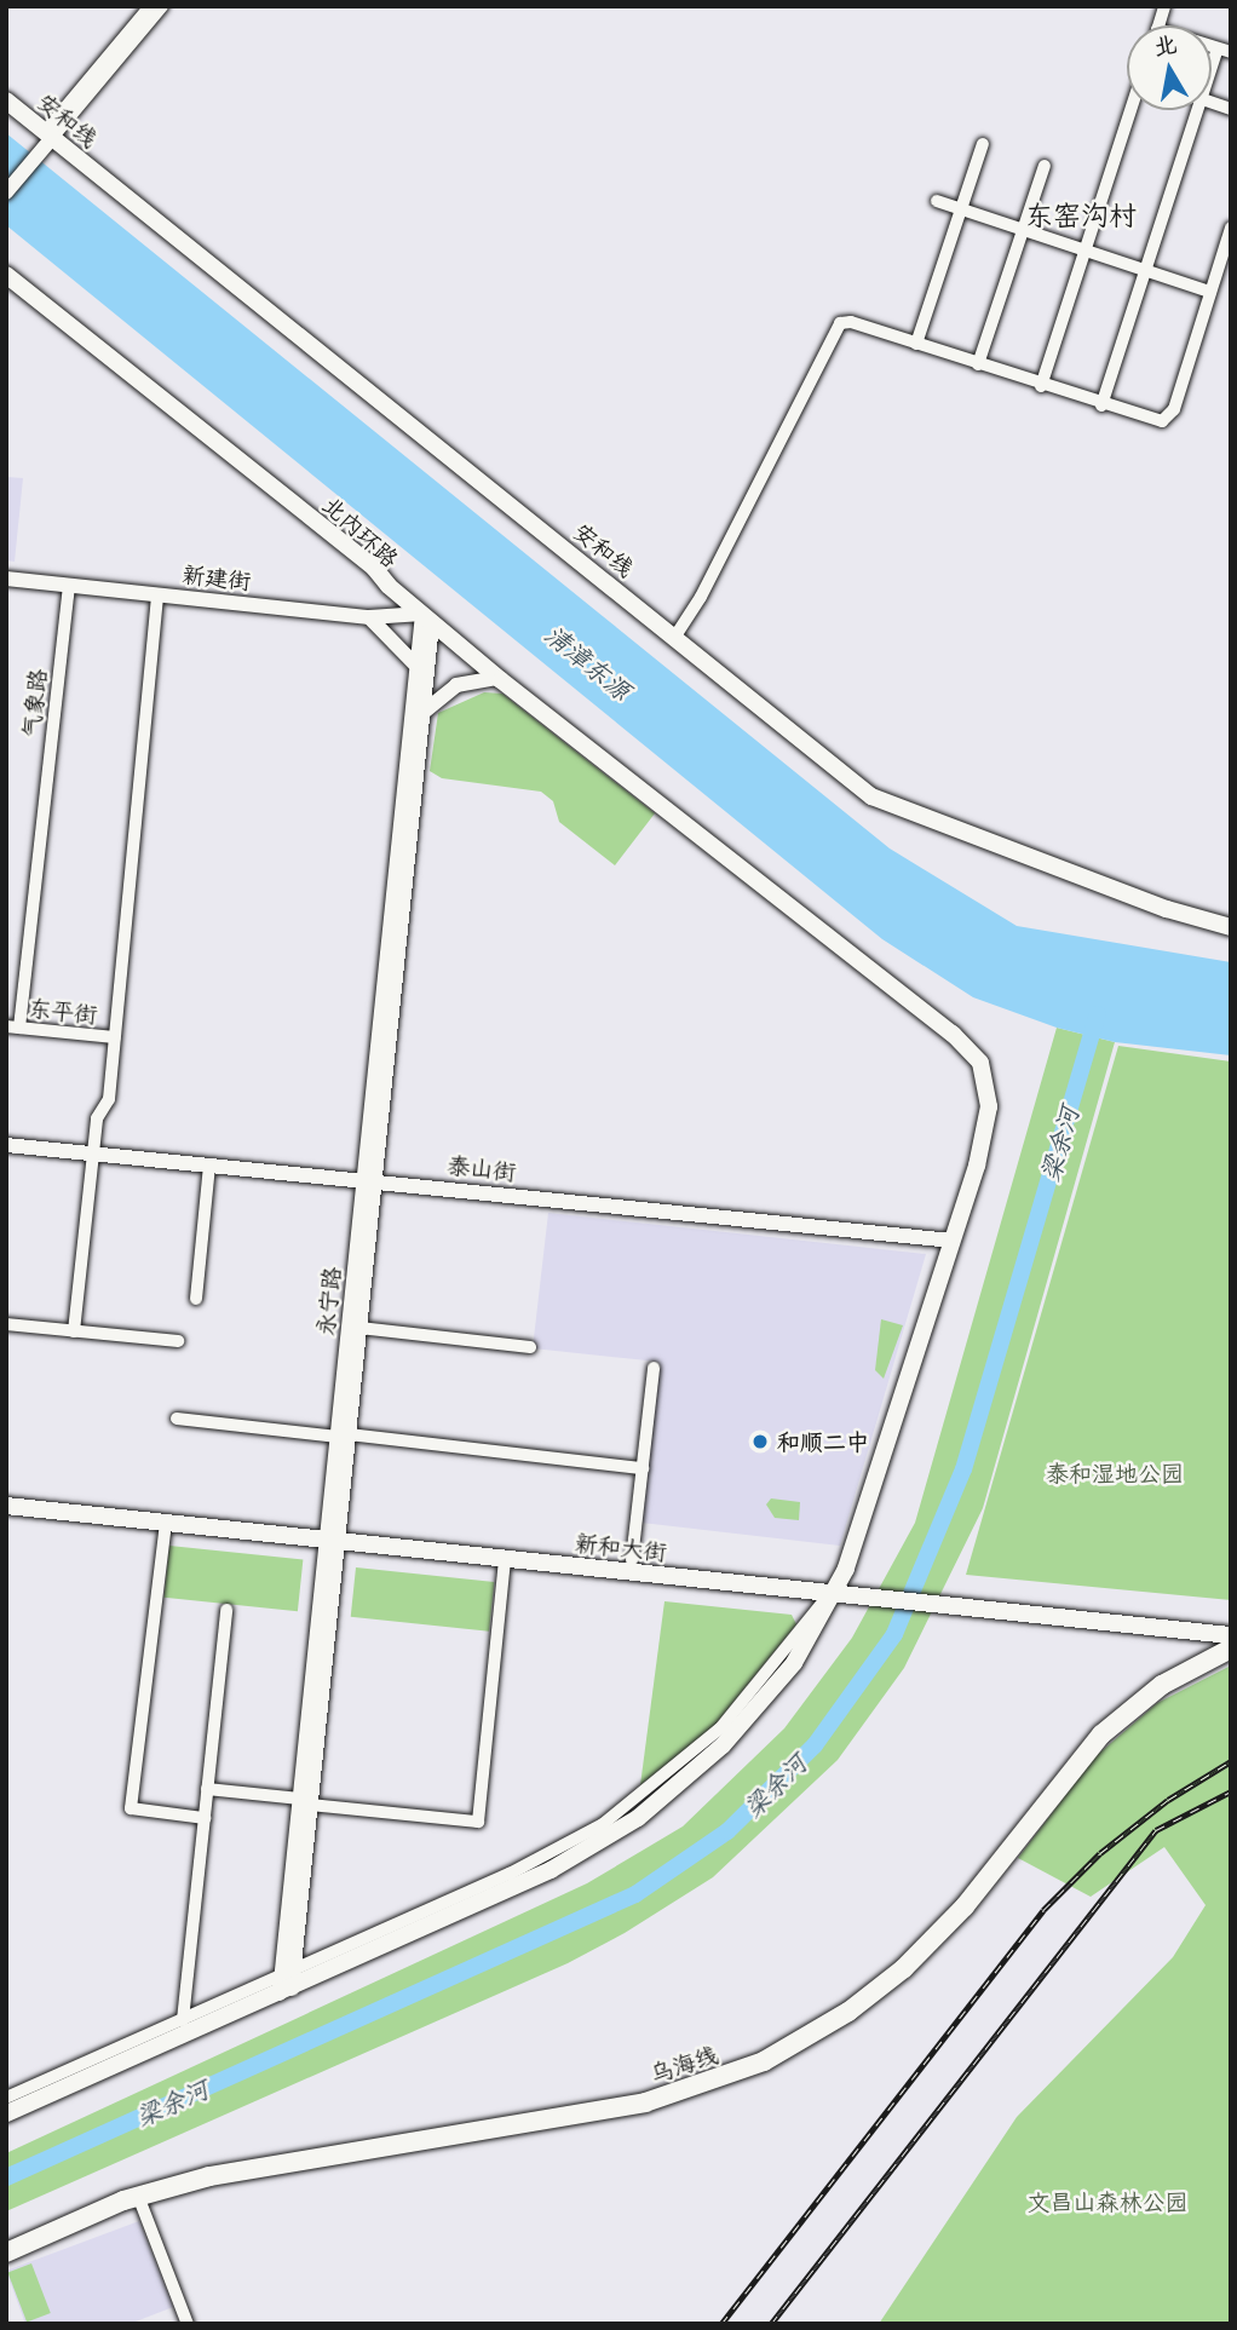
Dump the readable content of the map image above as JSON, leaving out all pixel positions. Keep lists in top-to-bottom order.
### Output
{
  "streets": {
    "highway": ["乌海线"],
    "main road": ["安和线", "北内环路", "新和大街"],
    "street": [
      "新建街",
      "气象路",
      "东平街",
      "泰山街",
      "永宁路"
    ]
  },
  "crossings": [
    ["新建街", "气象路"],
    ["新建街", "永宁路"],
    ["气象路", "东平街"],
    ["泰山街", "永宁路"],
    ["永宁路", "新和大街"]
  ],
  "districts": ["东窑沟村"],
  "water": ["清漳东源", "梁余河"],
  "parks": ["泰和湿地公园", "文昌山森林公园"],
  "places": ["和顺二中"],
  "north": "top"
}
